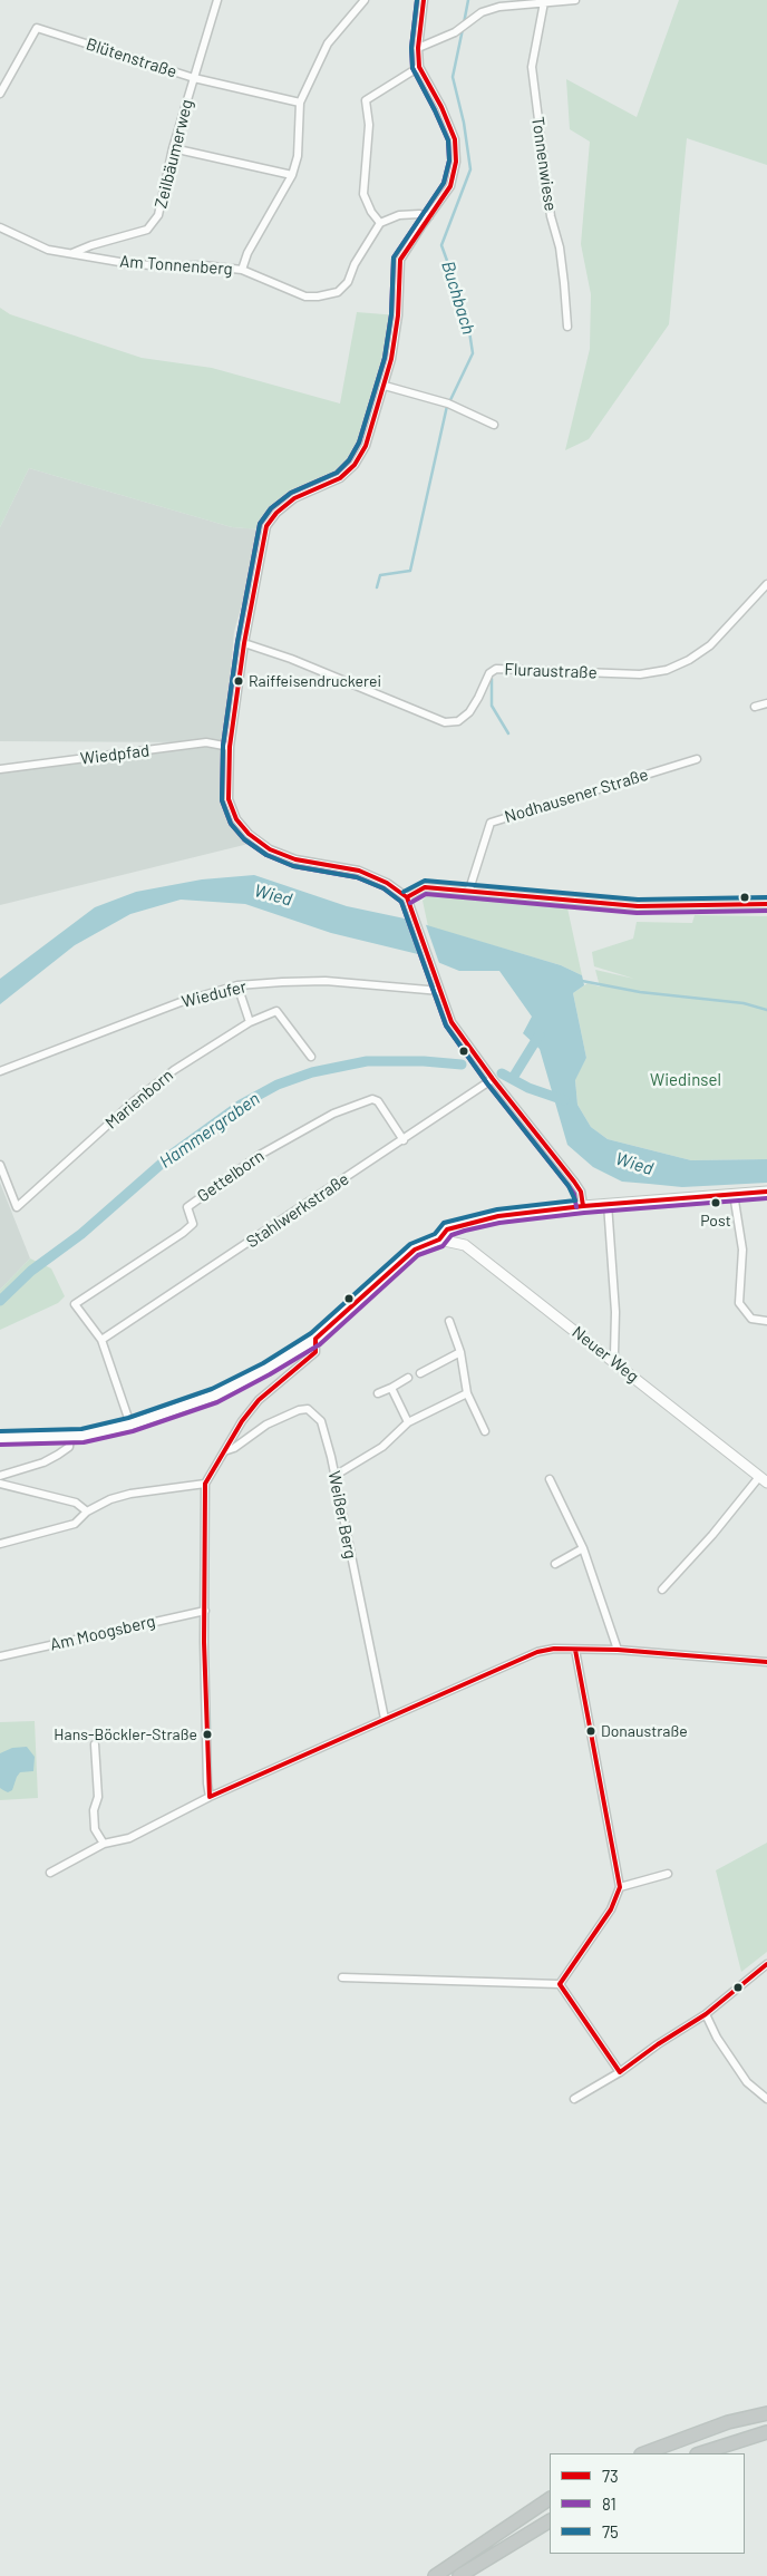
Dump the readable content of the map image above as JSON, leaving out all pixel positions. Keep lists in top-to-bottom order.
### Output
{
  "streets": {
    "main road": ["Neuer Weg"],
    "street": [
      "Blütenstraße",
      "Zeilbäumerweg",
      "Tonnenwiese",
      "Am Tonnenberg",
      "Fluraustraße",
      "Wiedpfad",
      "Nodhausener Straße",
      "Wiedufer",
      "Marienborn",
      "Gettelborn",
      "Stahlwerkstraße",
      "Weißer Berg",
      "Am Moogsberg"
    ]
  },
  "crossings": [
    ["Blütenstraße", "Zeilbäumerweg"],
    ["Zeilbäumerweg", "Am Tonnenberg"],
    ["Gettelborn", "Stahlwerkstraße"]
  ],
  "water": ["Buchbach", "Wied", "Hammergraben"],
  "parks": ["Wiedinsel"],
  "places": [
    "Raiffeisendruckerei",
    "Post",
    "Donaustraße",
    "Hans-Böckler-Straße"
  ],
  "lines": ["transit line 73", "transit line 81", "transit line 75"],
  "legend": ["73", "81", "75"]
}
